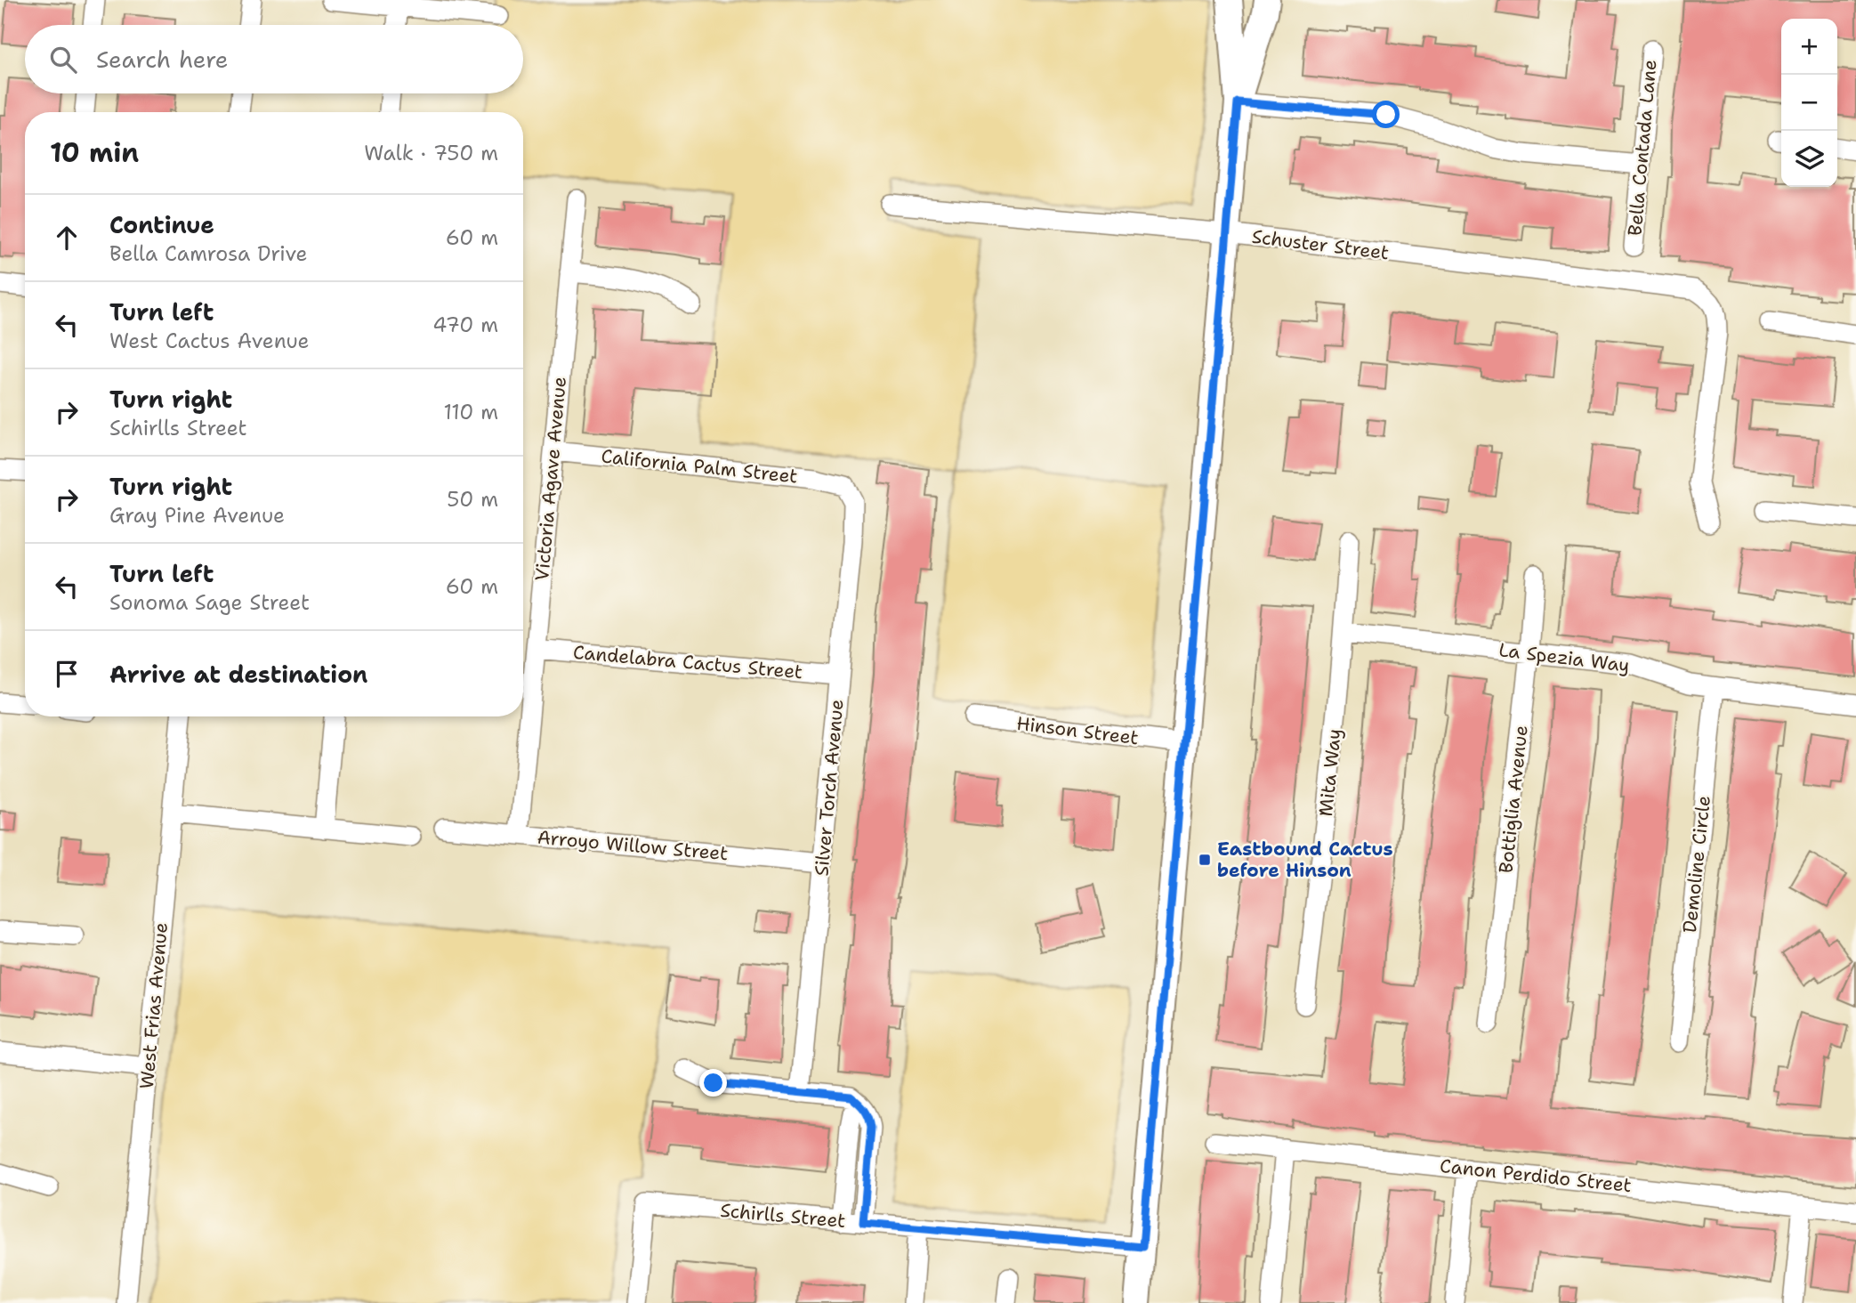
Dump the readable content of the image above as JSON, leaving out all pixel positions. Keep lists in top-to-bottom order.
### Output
{
  "streets": {
    "street": [
      "Bella Contada Lane",
      "Schuster Street",
      "California Palm Street",
      "Victoria Agave Avenue",
      "La Spezia Way",
      "Candelabra Cactus Street",
      "Hinson Street",
      "Mita Way",
      "Silver Torch Avenue",
      "Bottiglia Avenue",
      "Arroyo Willow Street",
      "Demoline Circle",
      "West Frias Avenue",
      "Canon Perdido Street",
      "Schirlls Street"
    ]
  },
  "crossings": [
    ["California Palm Street", "Victoria Agave Avenue"],
    ["California Palm Street", "Silver Torch Avenue"],
    ["Victoria Agave Avenue", "Candelabra Cactus Street"],
    ["Victoria Agave Avenue", "Arroyo Willow Street"],
    ["La Spezia Way", "Mita Way"],
    ["La Spezia Way", "Bottiglia Avenue"],
    ["La Spezia Way", "Demoline Circle"],
    ["Candelabra Cactus Street", "Silver Torch Avenue"],
    ["Silver Torch Avenue", "Arroyo Willow Street"]
  ],
  "places": {
    "transit": ["Eastbound Cactus before Hinson"]
  },
  "page": {
    "map_buttons": ["+", "−"],
    "search": "Search here",
    "heading": ["10 min", "Walk · 750 m"],
    "list": [
      ["Continue", "Bella Camrosa Drive", "60 m"],
      ["Turn left", "West Cactus Avenue", "470 m"],
      ["Turn right", "Schirlls Street", "110 m"],
      ["Turn right", "Gray Pine Avenue", "50 m"],
      ["Turn left", "Sonoma Sage Street", "60 m"],
      "Arrive at destination"
    ]
  }
}
